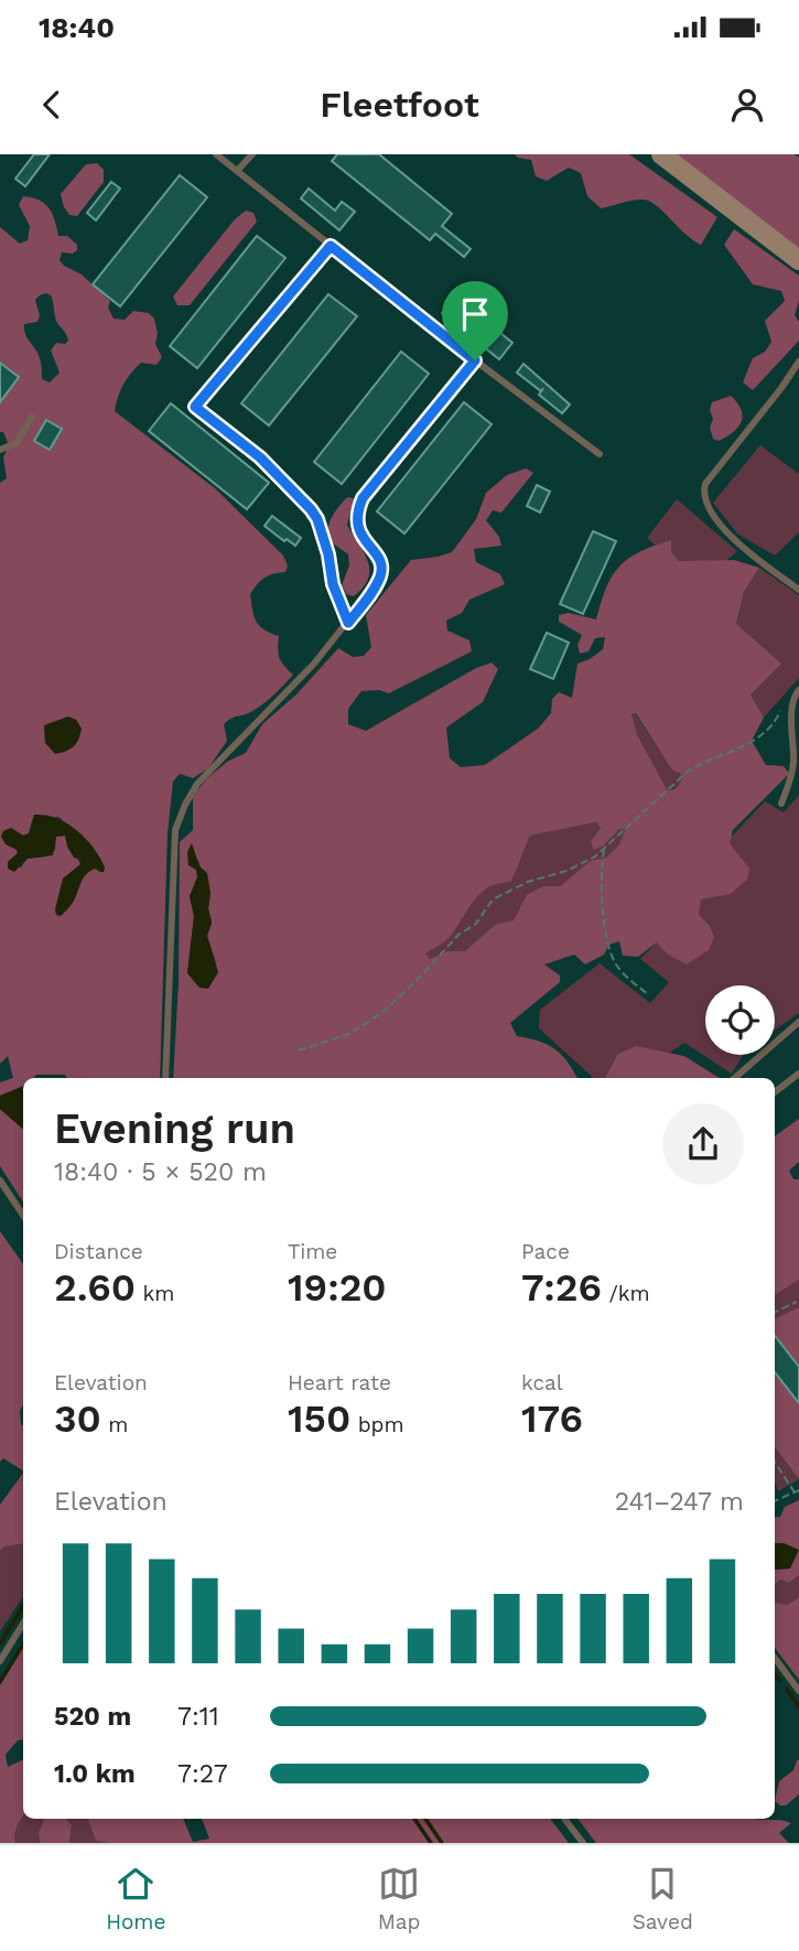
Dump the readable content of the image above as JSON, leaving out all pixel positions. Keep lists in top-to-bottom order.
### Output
{
  "page": {
    "status": "18:40",
    "header": "Fleetfoot",
    "heading": ["Evening run", "18:40 · 5 × 520 m"],
    "stats": [
      ["Distance", "2.60 km"],
      ["Time", "19:20"],
      ["Pace", "7:26 /km"],
      ["Elevation", "30 m"],
      ["Heart rate", "150 bpm"],
      ["kcal", "176"]
    ],
    "chart": ["Elevation", "241–247 m"],
    "list": [
      {
        "name": "520 m",
        "note": "7:11"
      },
      {
        "name": "1.0 km",
        "note": "7:27"
      }
    ],
    "tabs": ["Home", "Map", "Saved"]
  }
}
